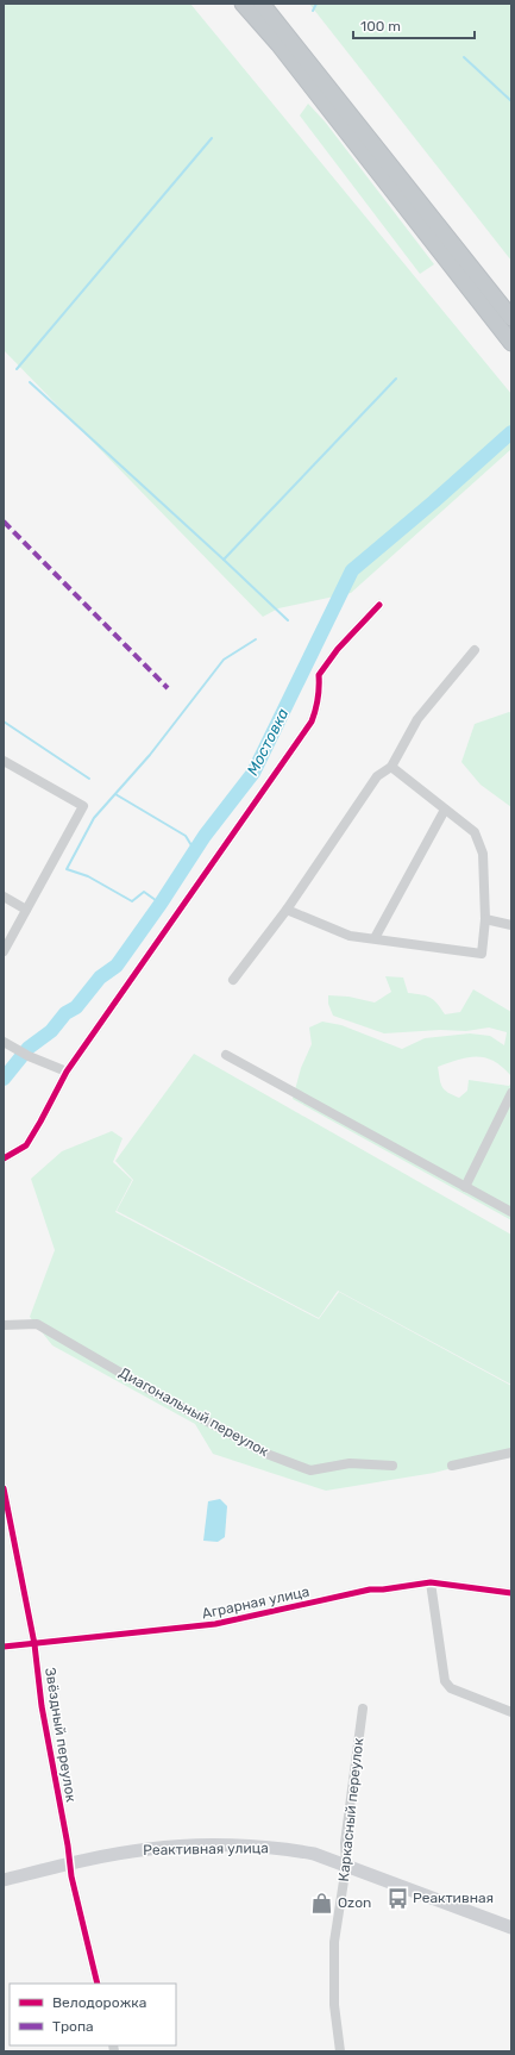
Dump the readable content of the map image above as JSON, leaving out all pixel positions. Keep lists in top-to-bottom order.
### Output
{
  "streets": {
    "main road": ["Реактивная улица"],
    "street": [
      "Диагональный переулок",
      "Аграрная улица",
      "Звёздный переулок",
      "Каркасный переулок"
    ]
  },
  "crossings": [
    ["Аграрная улица", "Звёздный переулок"],
    ["Звёздный переулок", "Реактивная улица"],
    ["Каркасный переулок", "Реактивная улица"]
  ],
  "water": ["Мостовка"],
  "places": {
    "bus stop": ["Реактивная"],
    "shop": ["Ozon"]
  },
  "legend": ["Велодорожка", "Тропа"],
  "scale_bar": "100 m"
}
